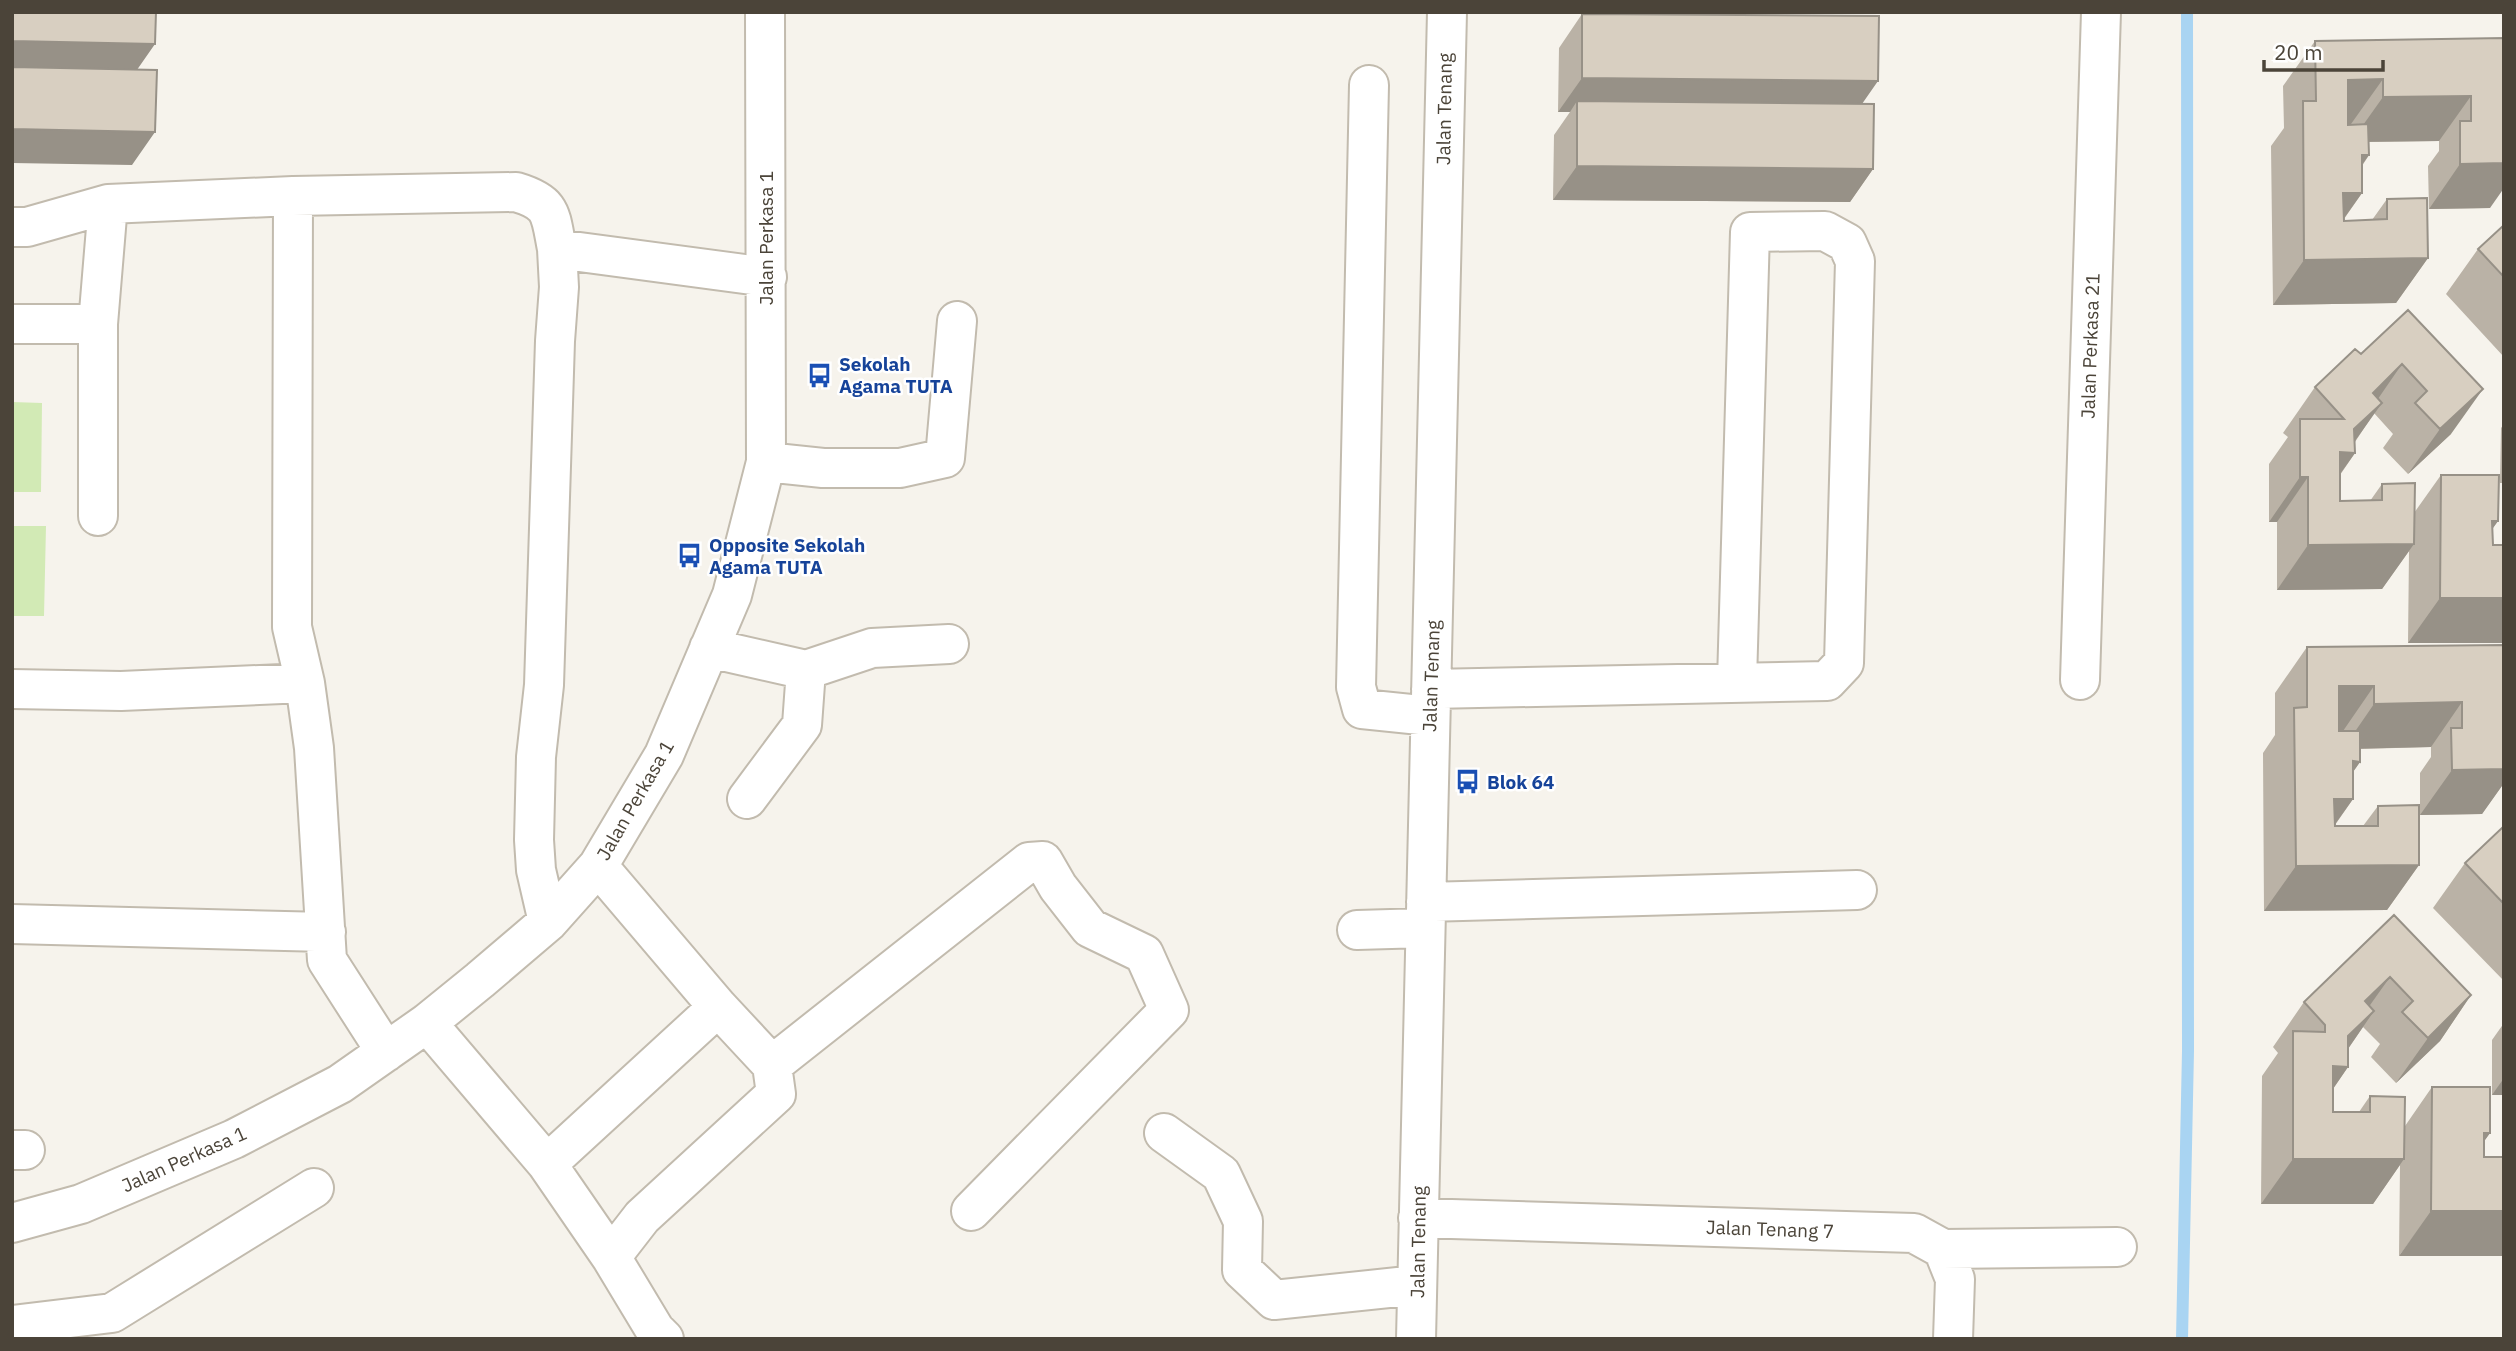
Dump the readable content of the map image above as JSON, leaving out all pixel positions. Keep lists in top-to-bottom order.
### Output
{
  "streets": {
    "street": [
      "Jalan Tenang",
      "Jalan Perkasa 1",
      "Jalan Perkasa 21",
      "Jalan Tenang 7"
    ]
  },
  "crossings": [
    ["Jalan Tenang", "Jalan Tenang 7"]
  ],
  "places": {
    "bus stop": ["Sekolah Agama TUTA", "Opposite Sekolah Agama TUTA", "Blok 64"]
  },
  "scale_bar": "20 m"
}
